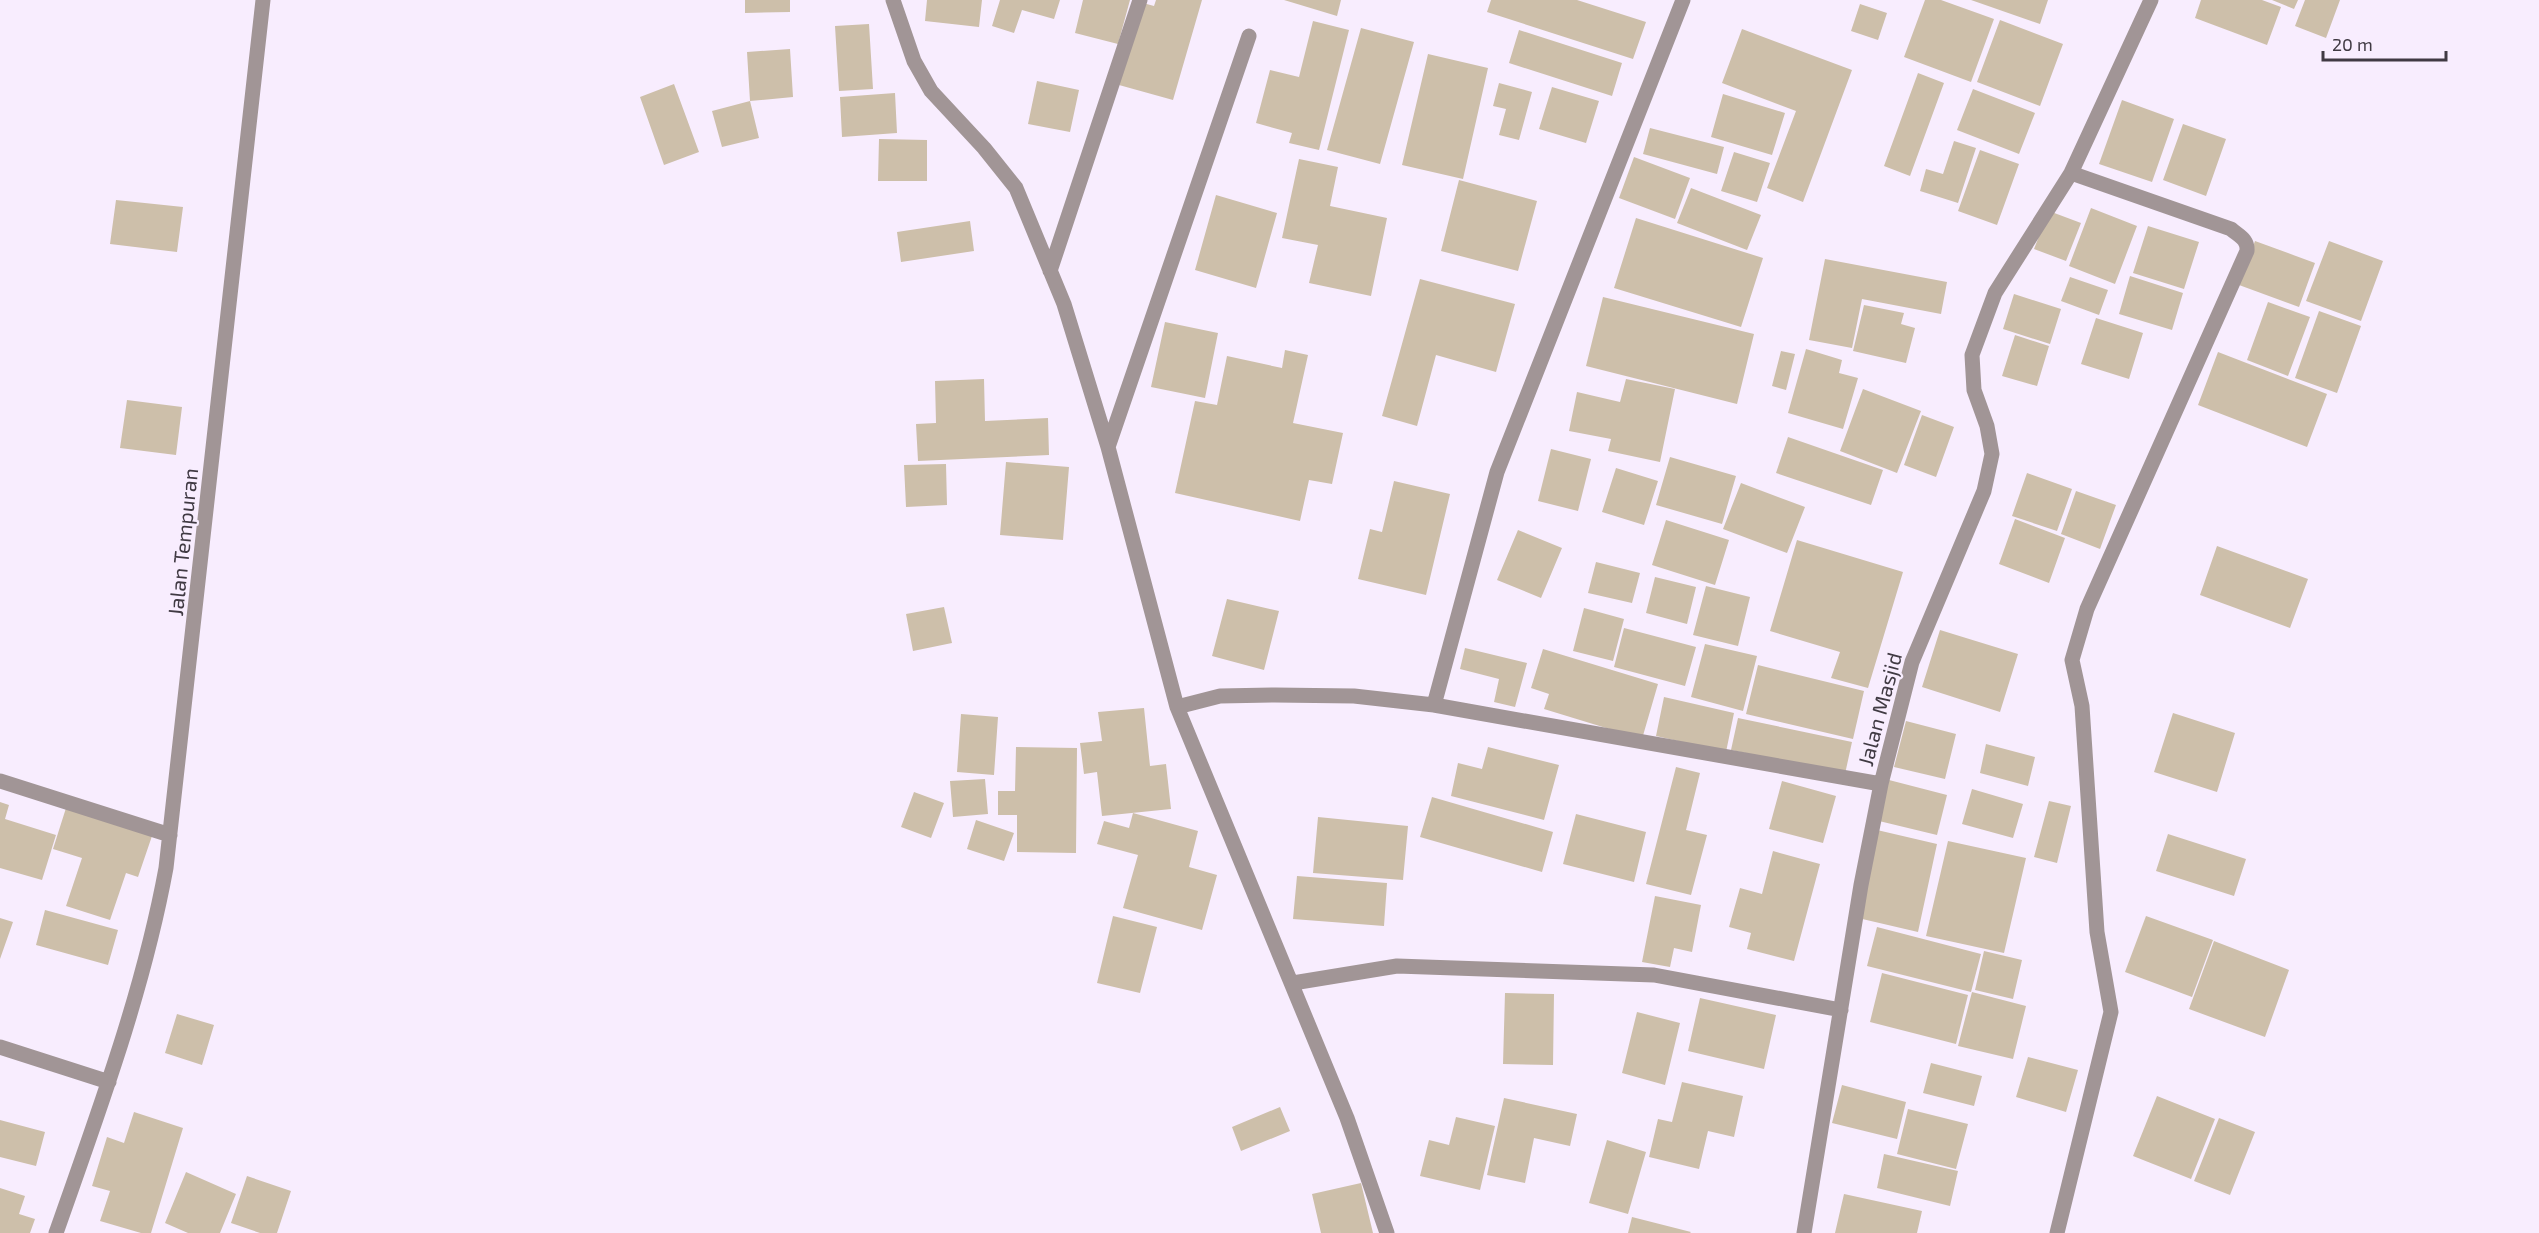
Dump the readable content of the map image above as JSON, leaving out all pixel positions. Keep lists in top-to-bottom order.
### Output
{
  "streets": {
    "street": ["Jalan Tempuran", "Jalan Masjid"]
  },
  "scale_bar": "20 m"
}
